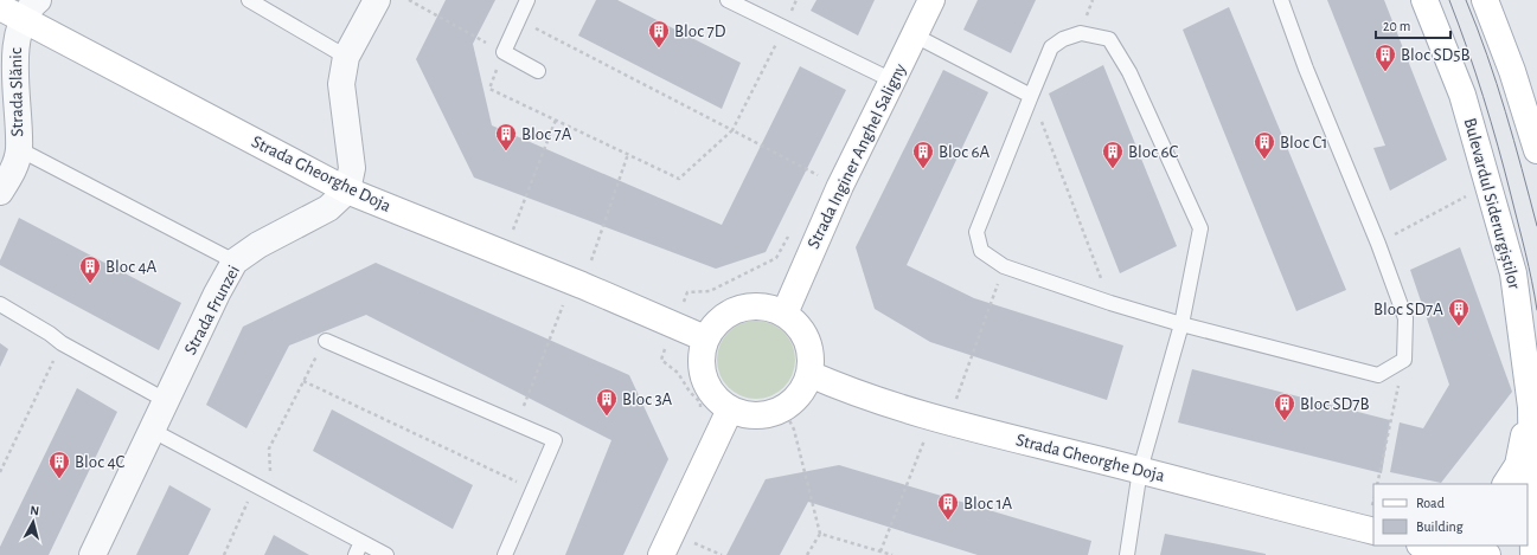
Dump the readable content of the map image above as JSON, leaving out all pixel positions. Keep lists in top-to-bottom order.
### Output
{
  "streets": {
    "street": [
      "Strada Slănic",
      "Strada Inginer Anghel Saligny",
      "Strada Gheorghe Doja",
      "Bulevardul Siderurgiștilor",
      "Strada Frunzei"
    ]
  },
  "crossings": [
    ["Strada Slănic", "Strada Gheorghe Doja"],
    ["Strada Inginer Anghel Saligny", "Strada Gheorghe Doja"],
    ["Strada Gheorghe Doja", "Strada Frunzei"]
  ],
  "places": {
    "building": [
      "Bloc 7D",
      "Bloc SD5B",
      "Bloc 7A",
      "Bloc C1",
      "Bloc 6A",
      "Bloc 6C",
      "Bloc 4A",
      "Bloc SD7A",
      "Bloc 3A",
      "Bloc SD7B",
      "Bloc 4C",
      "Bloc 1A"
    ]
  },
  "legend": ["Road", "Building"],
  "scale_bar": "20 m",
  "north": "top"
}
